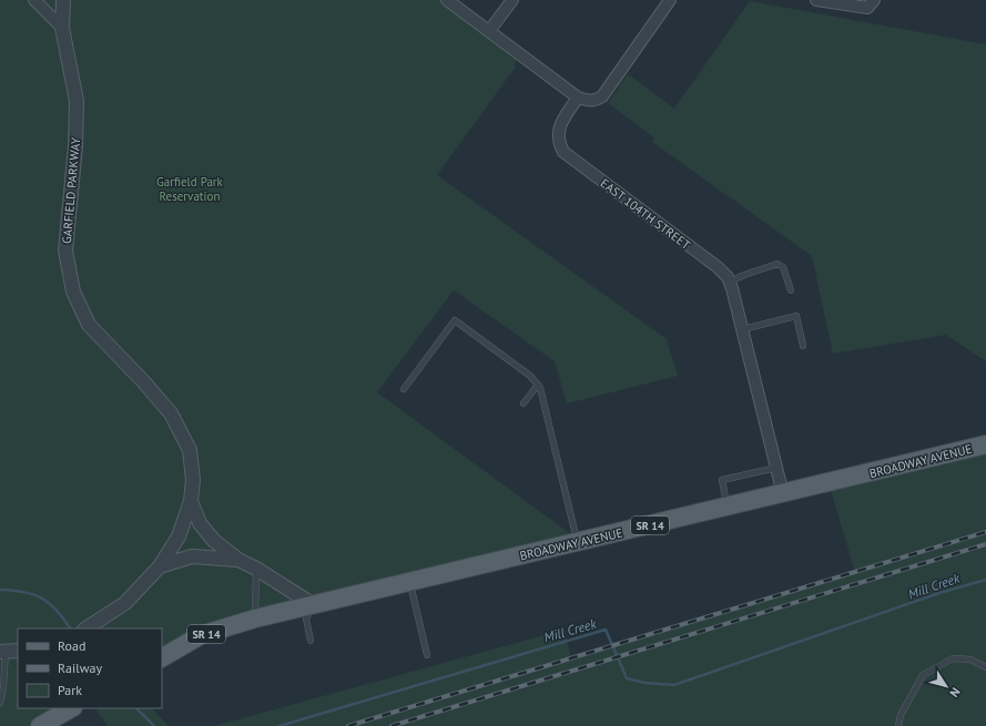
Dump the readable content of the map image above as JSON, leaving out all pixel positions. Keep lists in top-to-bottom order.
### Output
{
  "streets": {
    "main road": ["BROADWAY AVENUE", "SR 14"],
    "street": ["GARFIELD PARKWAY", "EAST 104TH STREET"]
  },
  "crossings": [
    ["GARFIELD PARKWAY", "BROADWAY AVENUE"],
    ["EAST 104TH STREET", "BROADWAY AVENUE"]
  ],
  "water": ["Mill Creek"],
  "parks": ["Garfield Park Reservation"],
  "legend": ["Road", "Railway", "Park"],
  "north": "bottom right"
}
